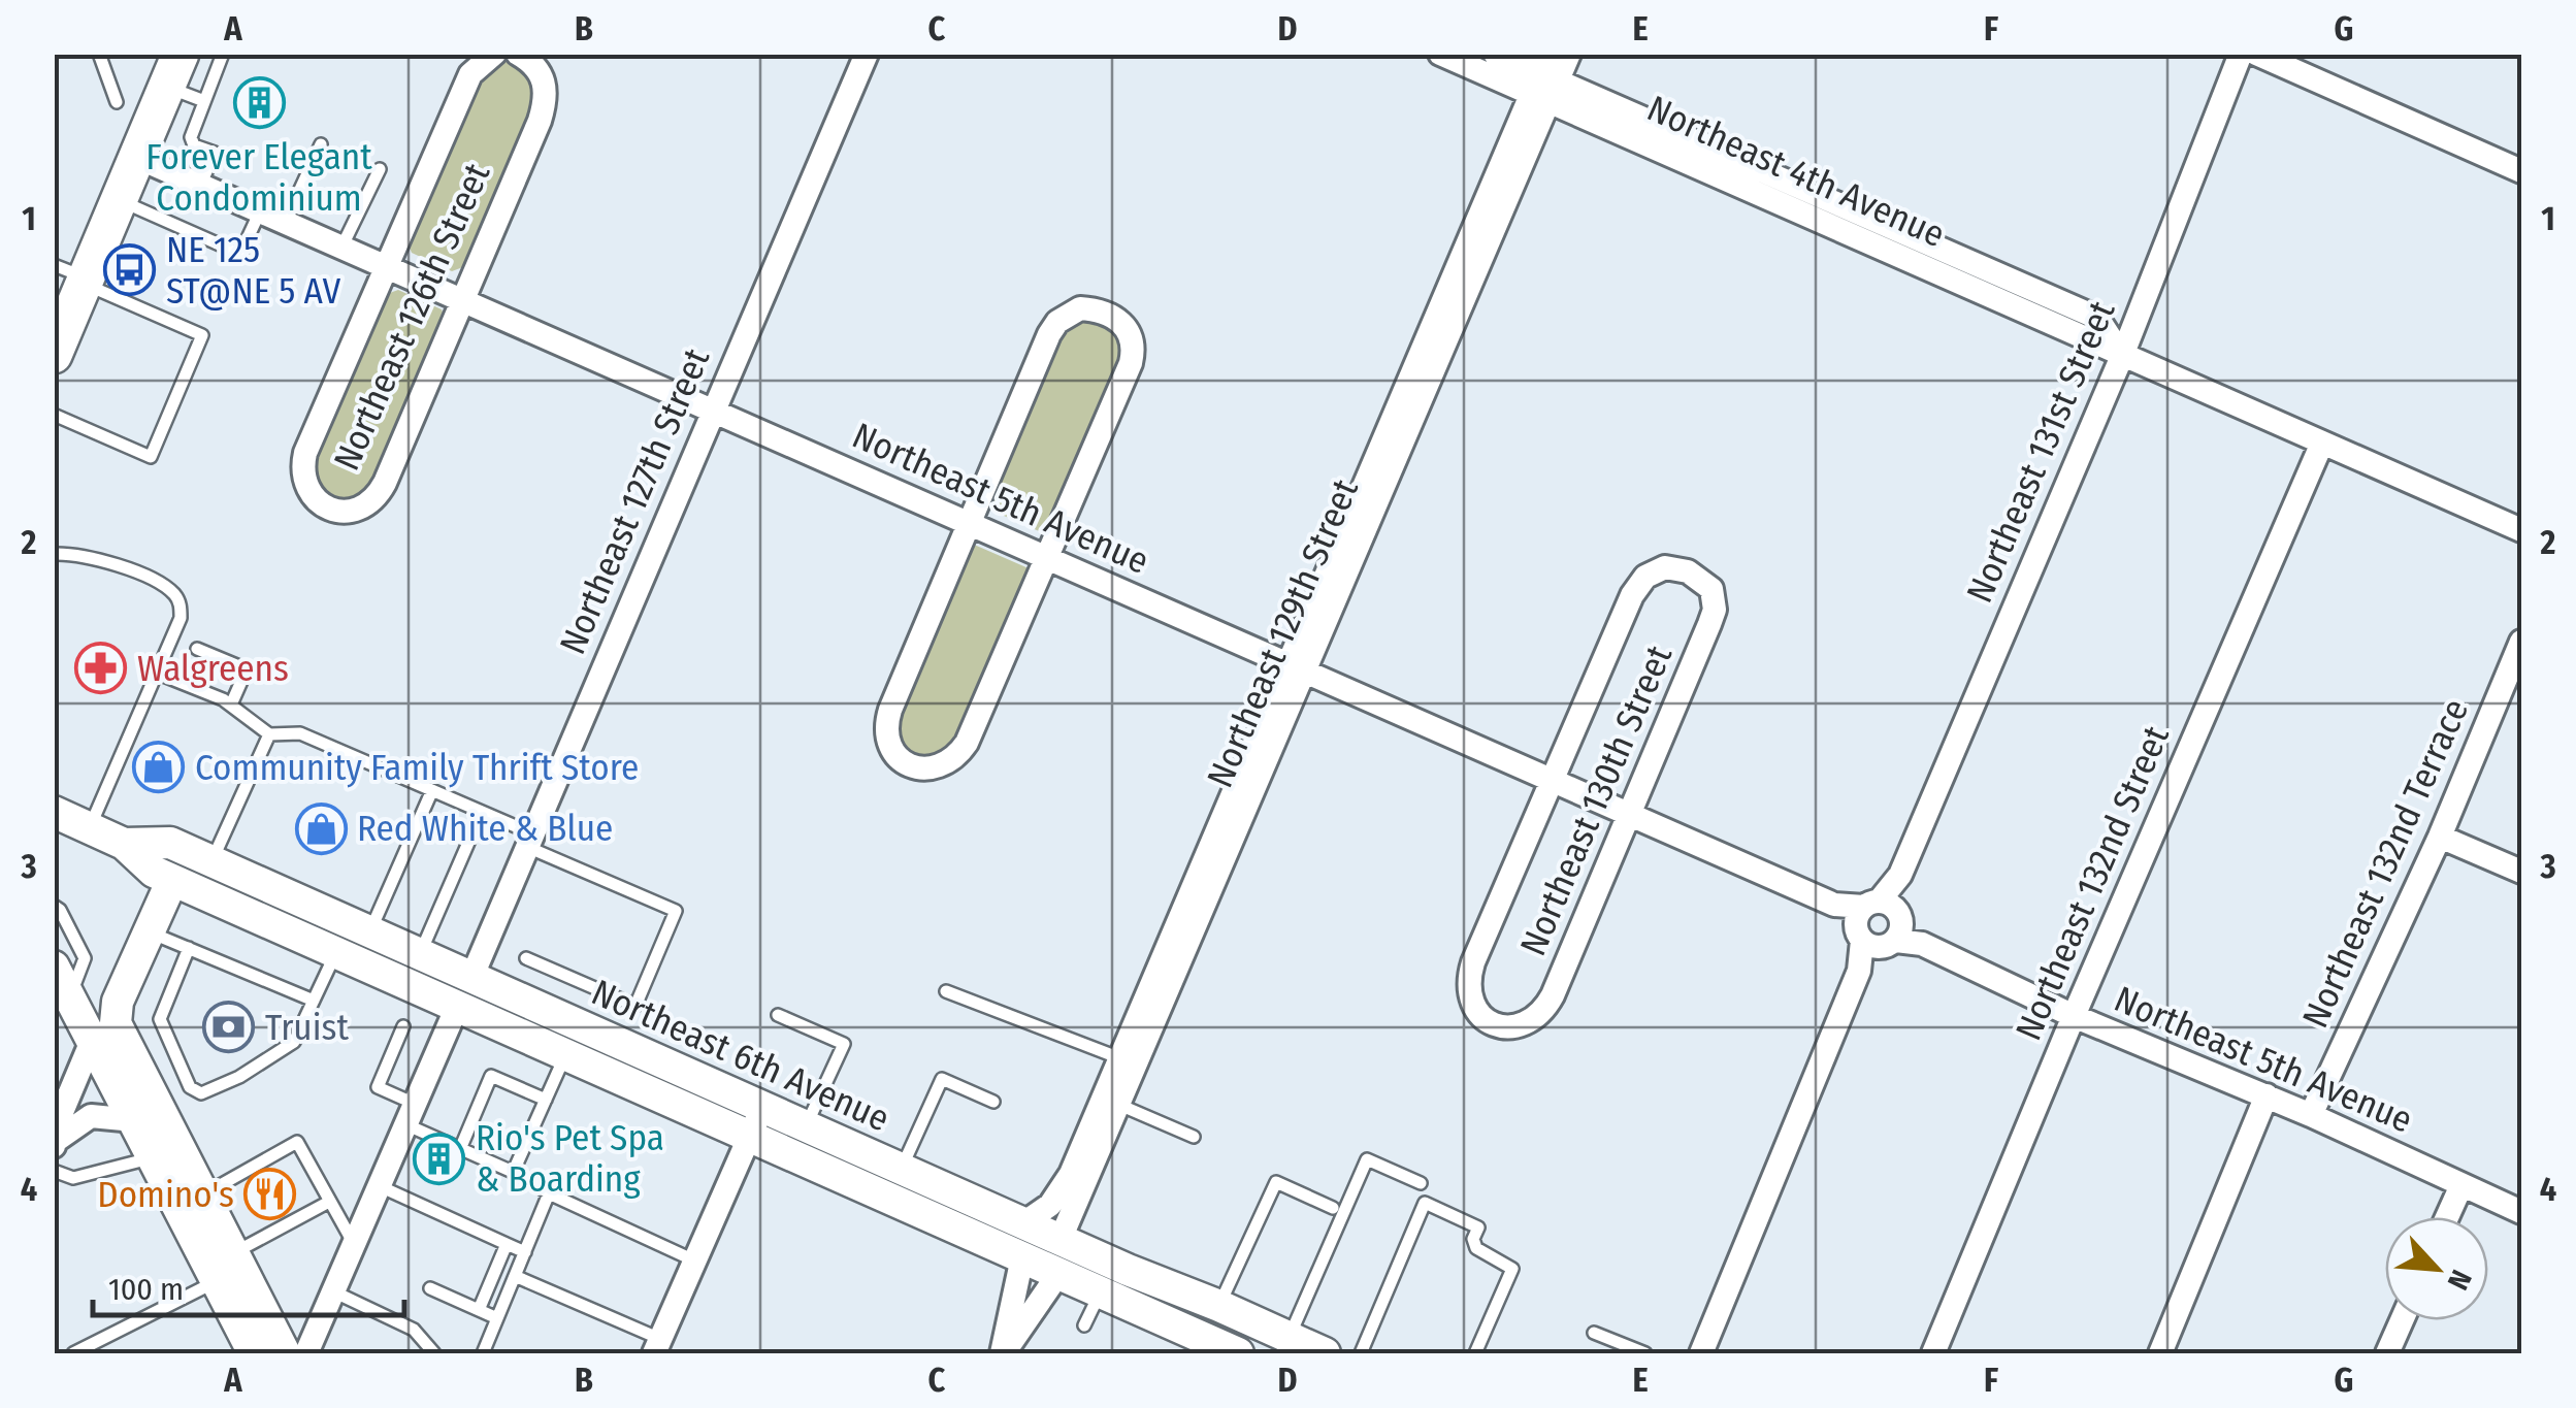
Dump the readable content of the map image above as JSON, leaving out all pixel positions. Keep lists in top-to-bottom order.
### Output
{
  "streets": {
    "main road": ["Northeast 6th Avenue"],
    "street": [
      "Northeast 4th Avenue",
      "Northeast 126th Street",
      "Northeast 131st Street",
      "Northeast 5th Avenue",
      "Northeast 127th Street",
      "Northeast 129th Street",
      "Northeast 130th Street",
      "Northeast 132nd Terrace",
      "Northeast 132nd Street"
    ]
  },
  "crossings": [
    ["Northeast 4th Avenue", "Northeast 131st Street"],
    ["Northeast 4th Avenue", "Northeast 129th Street"],
    ["Northeast 126th Street", "Northeast 5th Avenue"],
    ["Northeast 131st Street", "Northeast 5th Avenue"],
    ["Northeast 5th Avenue", "Northeast 127th Street"],
    ["Northeast 5th Avenue", "Northeast 129th Street"],
    ["Northeast 5th Avenue", "Northeast 130th Street"],
    ["Northeast 5th Avenue", "Northeast 132nd Terrace"],
    ["Northeast 5th Avenue", "Northeast 132nd Street"],
    ["Northeast 127th Street", "Northeast 6th Avenue"],
    ["Northeast 129th Street", "Northeast 6th Avenue"]
  ],
  "places": {
    "building": ["Forever Elegant Condominium", "Rio's Pet Spa & Boarding"],
    "bus stop": ["NE 125 ST@NE 5 AV"],
    "pharmacy": ["Walgreens"],
    "shop": ["Community Family Thrift Store", "Red White & Blue"],
    "bank": ["Truist"],
    "restaurant": ["Domino's"]
  },
  "scale_bar": "100 m",
  "north": "bottom right",
  "grid": {
    "columns": [
      "A",
      "B",
      "C",
      "D",
      "E",
      "F",
      "G"
    ],
    "rows": [
      "1",
      "2",
      "3",
      "4"
    ]
  }
}
